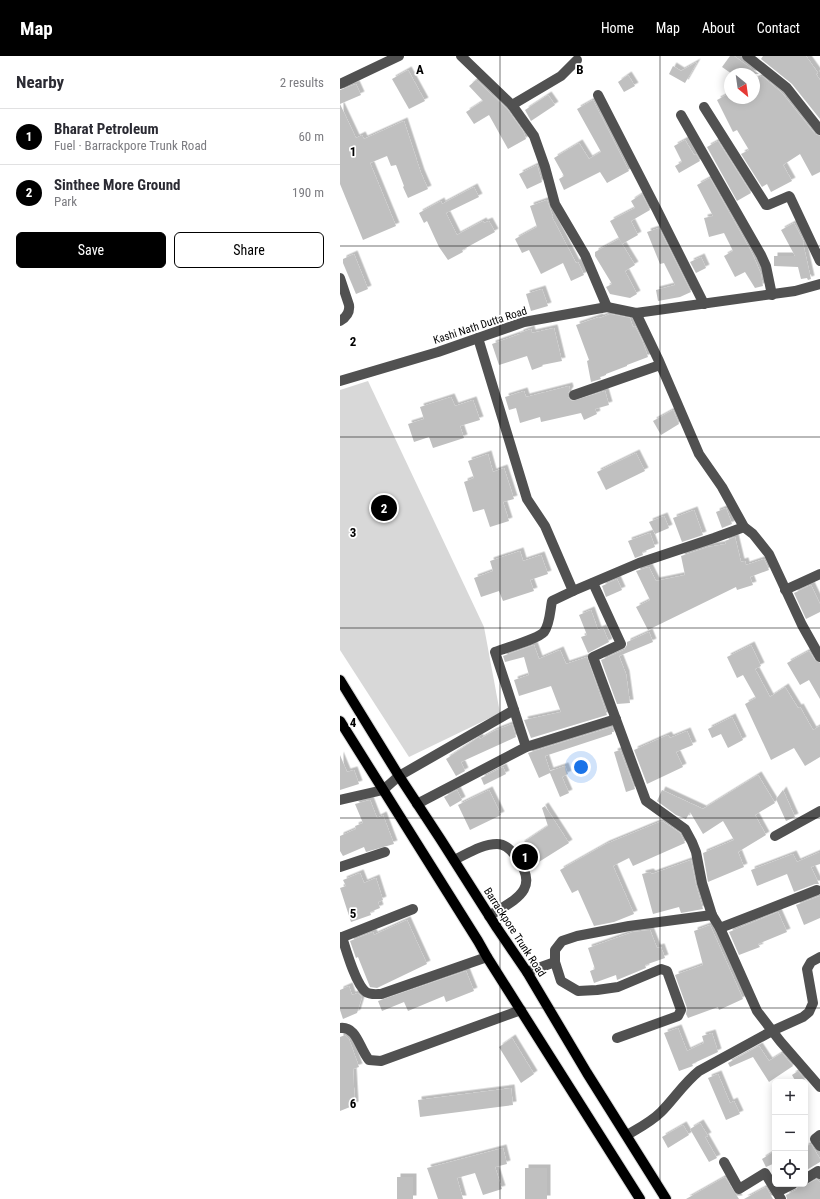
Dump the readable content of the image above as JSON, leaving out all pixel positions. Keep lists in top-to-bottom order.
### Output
{
  "streets": {
    "main road": ["Barrackpore Trunk Road"],
    "street": ["Kashi Nath Dutta Road"]
  },
  "north": "bottom right",
  "page": {
    "header": "Map",
    "nav": [
      "Home",
      "Map",
      "About",
      "Contact"
    ],
    "heading": ["Nearby", "2 results"],
    "list": [
      {
        "mark": "1",
        "name": "Bharat Petroleum",
        "note": "Fuel · Barrackpore Trunk Road",
        "value": "60 m"
      },
      {
        "mark": "2",
        "name": "Sinthee More Ground",
        "note": "Park",
        "value": "190 m"
      }
    ],
    "buttons": ["Save", "Share"],
    "pins": ["2", "1"],
    "map_buttons": ["+", "−"]
  },
  "grid": {
    "columns": ["A", "B"],
    "rows": [
      "1",
      "2",
      "3",
      "4",
      "5",
      "6"
    ]
  }
}
